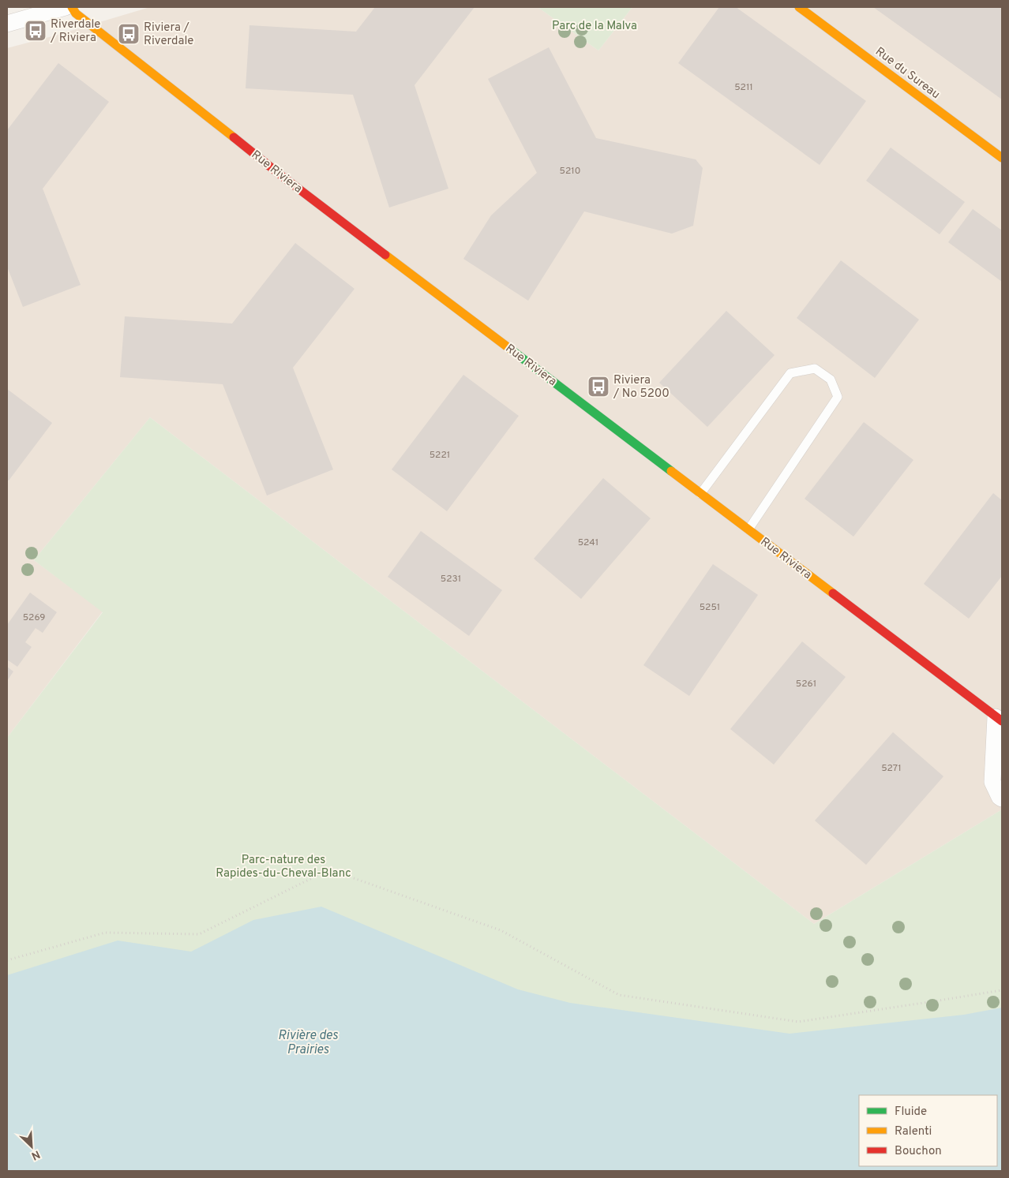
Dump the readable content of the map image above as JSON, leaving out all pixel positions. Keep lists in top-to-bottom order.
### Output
{
  "streets": {
    "street": ["Rue du Sureau", "Rue Riviera"]
  },
  "water": ["Rivière des Prairies"],
  "parks": ["Parc de la Malva", "Parc-nature des Rapides-du-Cheval-Blanc"],
  "places": {
    "bus stop": ["Riverdale / Riviera", "Riviera / Riverdale", "Riviera / No 5200"]
  },
  "house_numbers": [
    "5211",
    "5210",
    "5221",
    "5241",
    "5231",
    "5251",
    "5269",
    "5261",
    "5271"
  ],
  "legend": ["Fluide", "Ralenti", "Bouchon"],
  "north": "bottom right"
}
